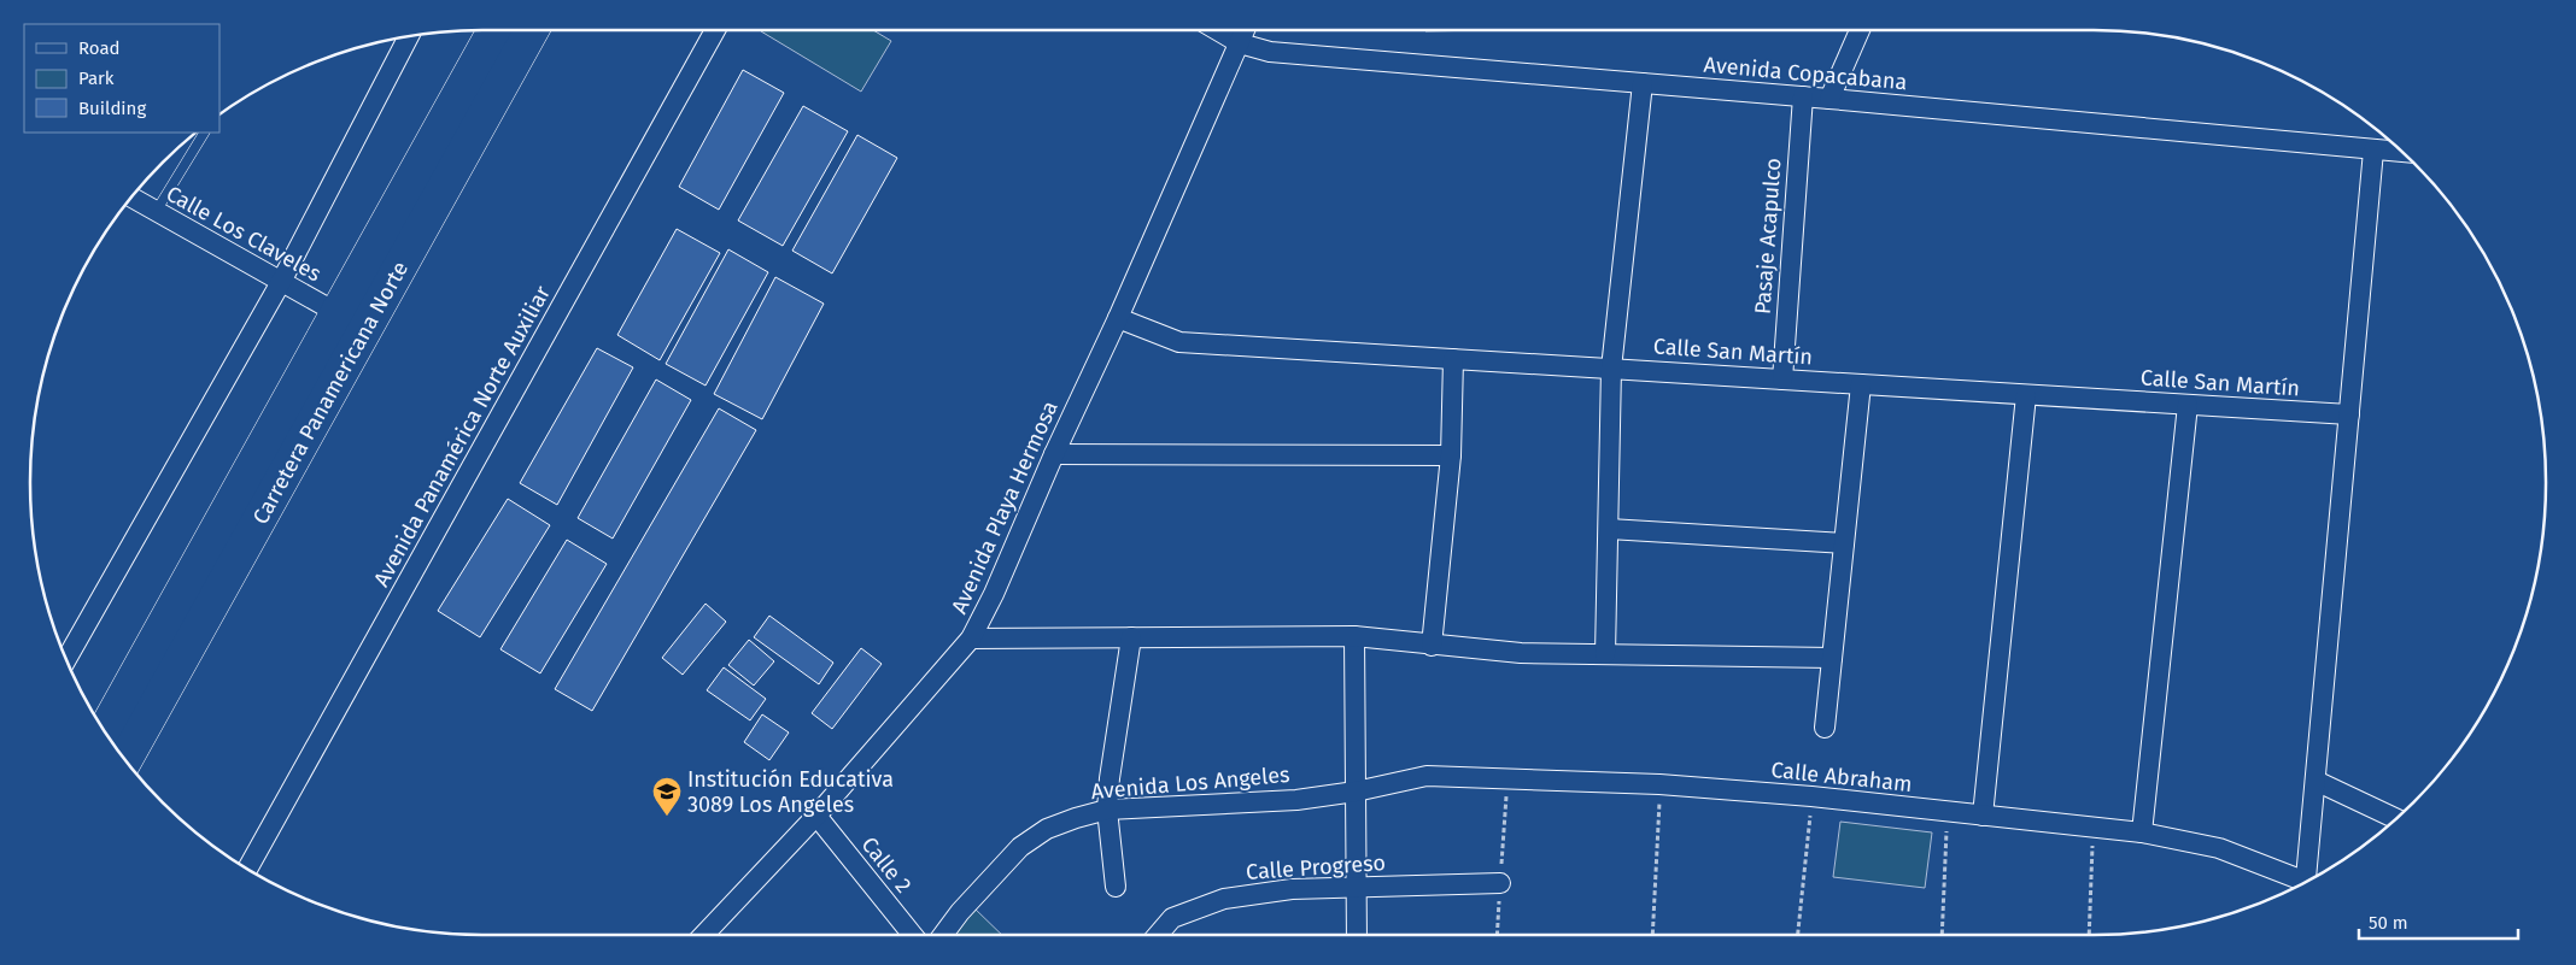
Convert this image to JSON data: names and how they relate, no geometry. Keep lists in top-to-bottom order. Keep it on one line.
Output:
{"streets":{"highway":["Carretera Panamericana Norte"],"street":["Avenida Copacabana","Calle Los Claveles","Pasaje Acapulco","Calle San Martín","Avenida Panamérica Norte Auxiliar","Avenida Playa Hermosa","Calle Abraham","Avenida Los Angeles","Calle 2","Calle Progreso"]},"crossings":[["Avenida Copacabana","Pasaje Acapulco"],["Avenida Copacabana","Avenida Playa Hermosa"],["Calle Los Claveles","Carretera Panamericana Norte"],["Pasaje Acapulco","Calle San Martín"],["Calle San Martín","Avenida Playa Hermosa"],["Avenida Playa Hermosa","Calle 2"],["Calle Abraham","Avenida Los Angeles"]],"places":{"school or university":["Institución Educativa 3089 Los Angeles"]},"legend":["Road","Park","Building"],"scale_bar":"50 m"}
